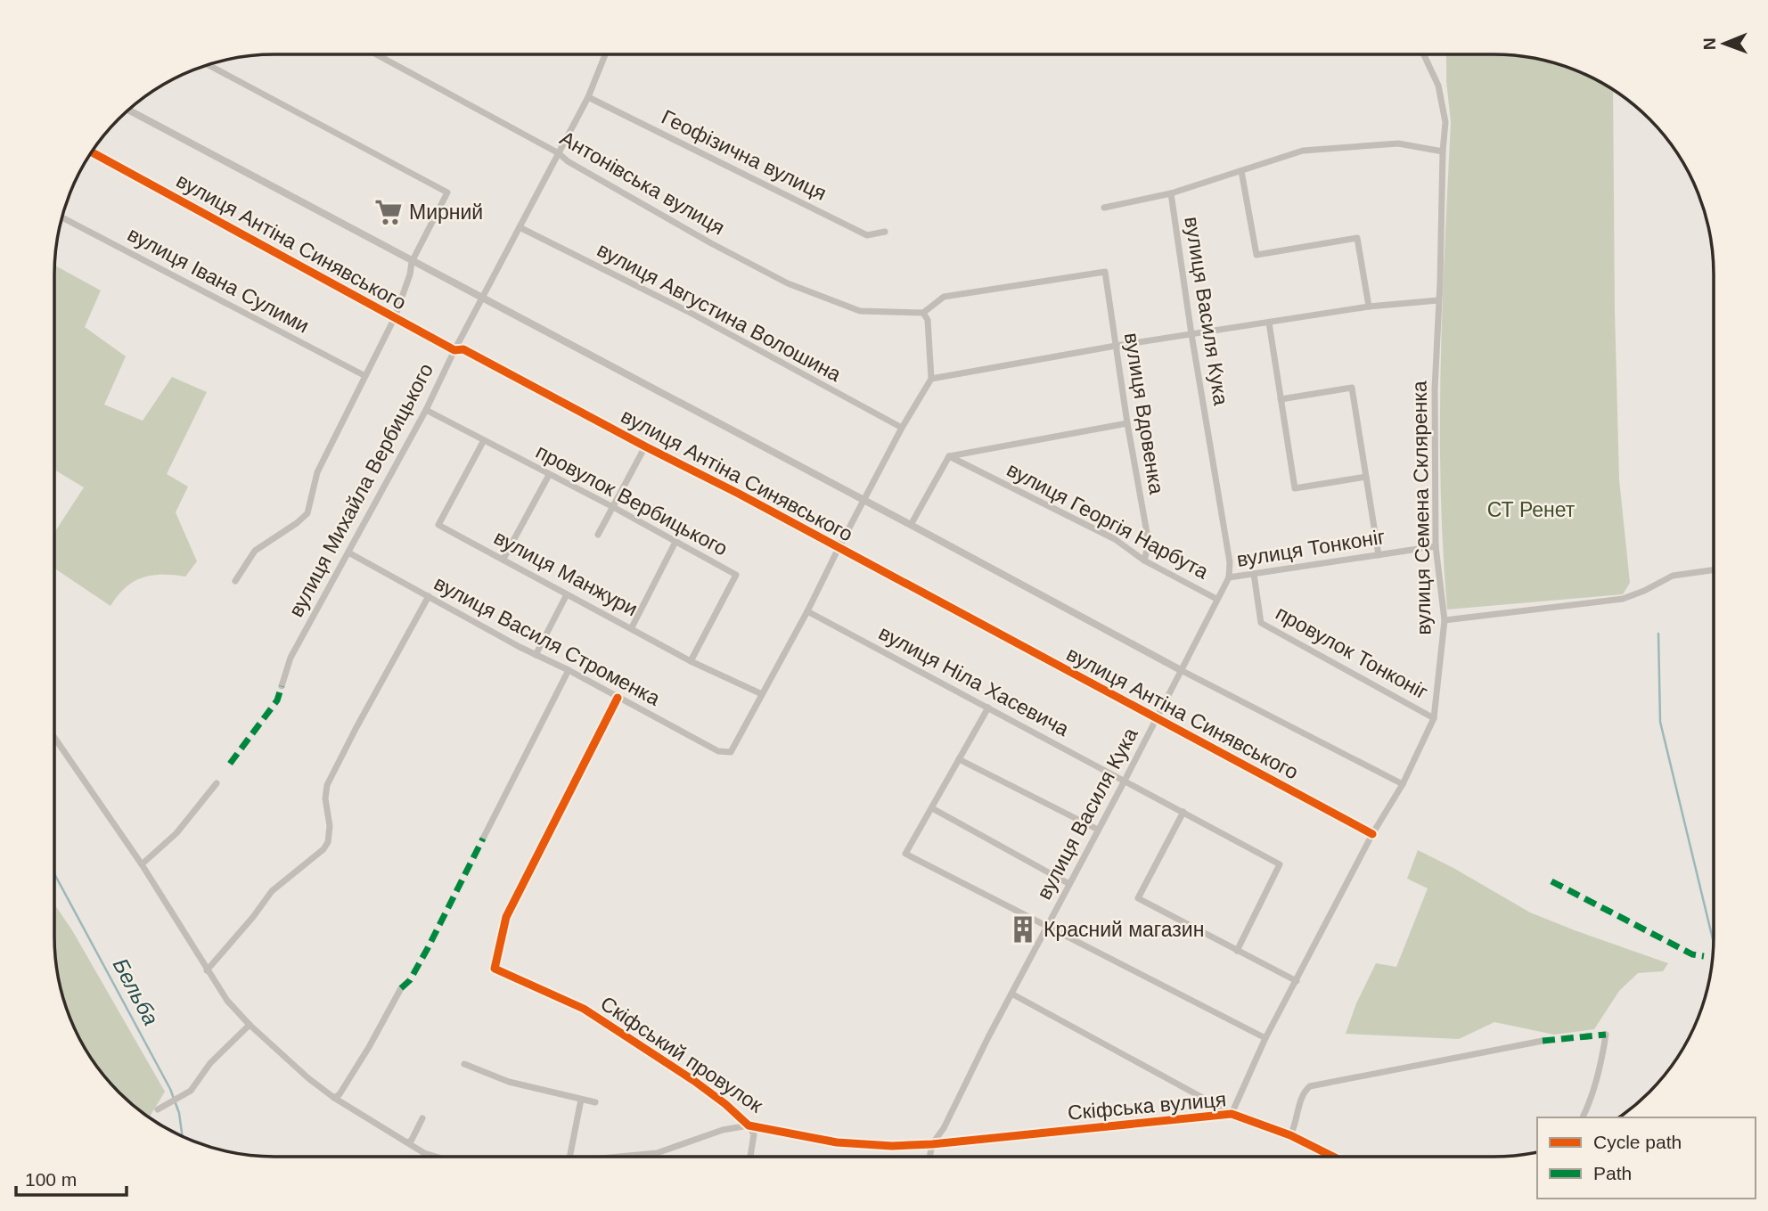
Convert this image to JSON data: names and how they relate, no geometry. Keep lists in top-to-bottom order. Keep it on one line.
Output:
{"streets":{"street":["Геофізична вулиця","Антонівська вулиця","вулиця Антіна Синявського","вулиця Івана Сулими","вулиця Василя Кука","вулиця Августина Волошина","вулиця Вдовенка","вулиця Михайла Вербицького","провулок Вербицького","вулиця Семена Скляренка","вулиця Георгія Нарбута","вулиця Тонконіг","вулиця Манжури","вулиця Василя Строменка","провулок Тонконіг","вулиця Ніла Хасевича","Скіфський провулок","Скіфська вулиця"]},"crossings":[["Геофізична вулиця","вулиця Михайла Вербицького"],["Антонівська вулиця","вулиця Вдовенка"],["Антонівська вулиця","вулиця Михайла Вербицького"],["вулиця Антіна Синявського","вулиця Василя Кука"],["вулиця Антіна Синявського","вулиця Михайла Вербицького"],["вулиця Антіна Синявського","вулиця Семена Скляренка"],["вулиця Василя Кука","вулиця Георгія Нарбута"],["вулиця Василя Кука","вулиця Тонконіг"],["вулиця Василя Кука","вулиця Ніла Хасевича"],["вулиця Василя Кука","Скіфський провулок"],["вулиця Василя Кука","Скіфська вулиця"],["вулиця Августина Волошина","вулиця Михайла Вербицького"],["вулиця Вдовенка","вулиця Георгія Нарбута"],["вулиця Михайла Вербицького","провулок Вербицького"],["вулиця Михайла Вербицького","вулиця Василя Строменка"],["провулок Вербицького","вулиця Манжури"],["вулиця Семена Скляренка","вулиця Тонконіг"],["вулиця Семена Скляренка","провулок Тонконіг"],["вулиця Семена Скляренка","Скіфська вулиця"],["вулиця Тонконіг","провулок Тонконіг"],["вулиця Манжури","вулиця Василя Строменка"],["вулиця Василя Строменка","Скіфський провулок"],["Скіфський провулок","Скіфська вулиця"]],"water":["Бельба"],"parks":["СТ Ренет"],"places":{"supermarket":["Мирний"],"building":["Красний магазин"]},"legend":["Cycle path","Path"],"scale_bar":"100 m","north":"left"}
